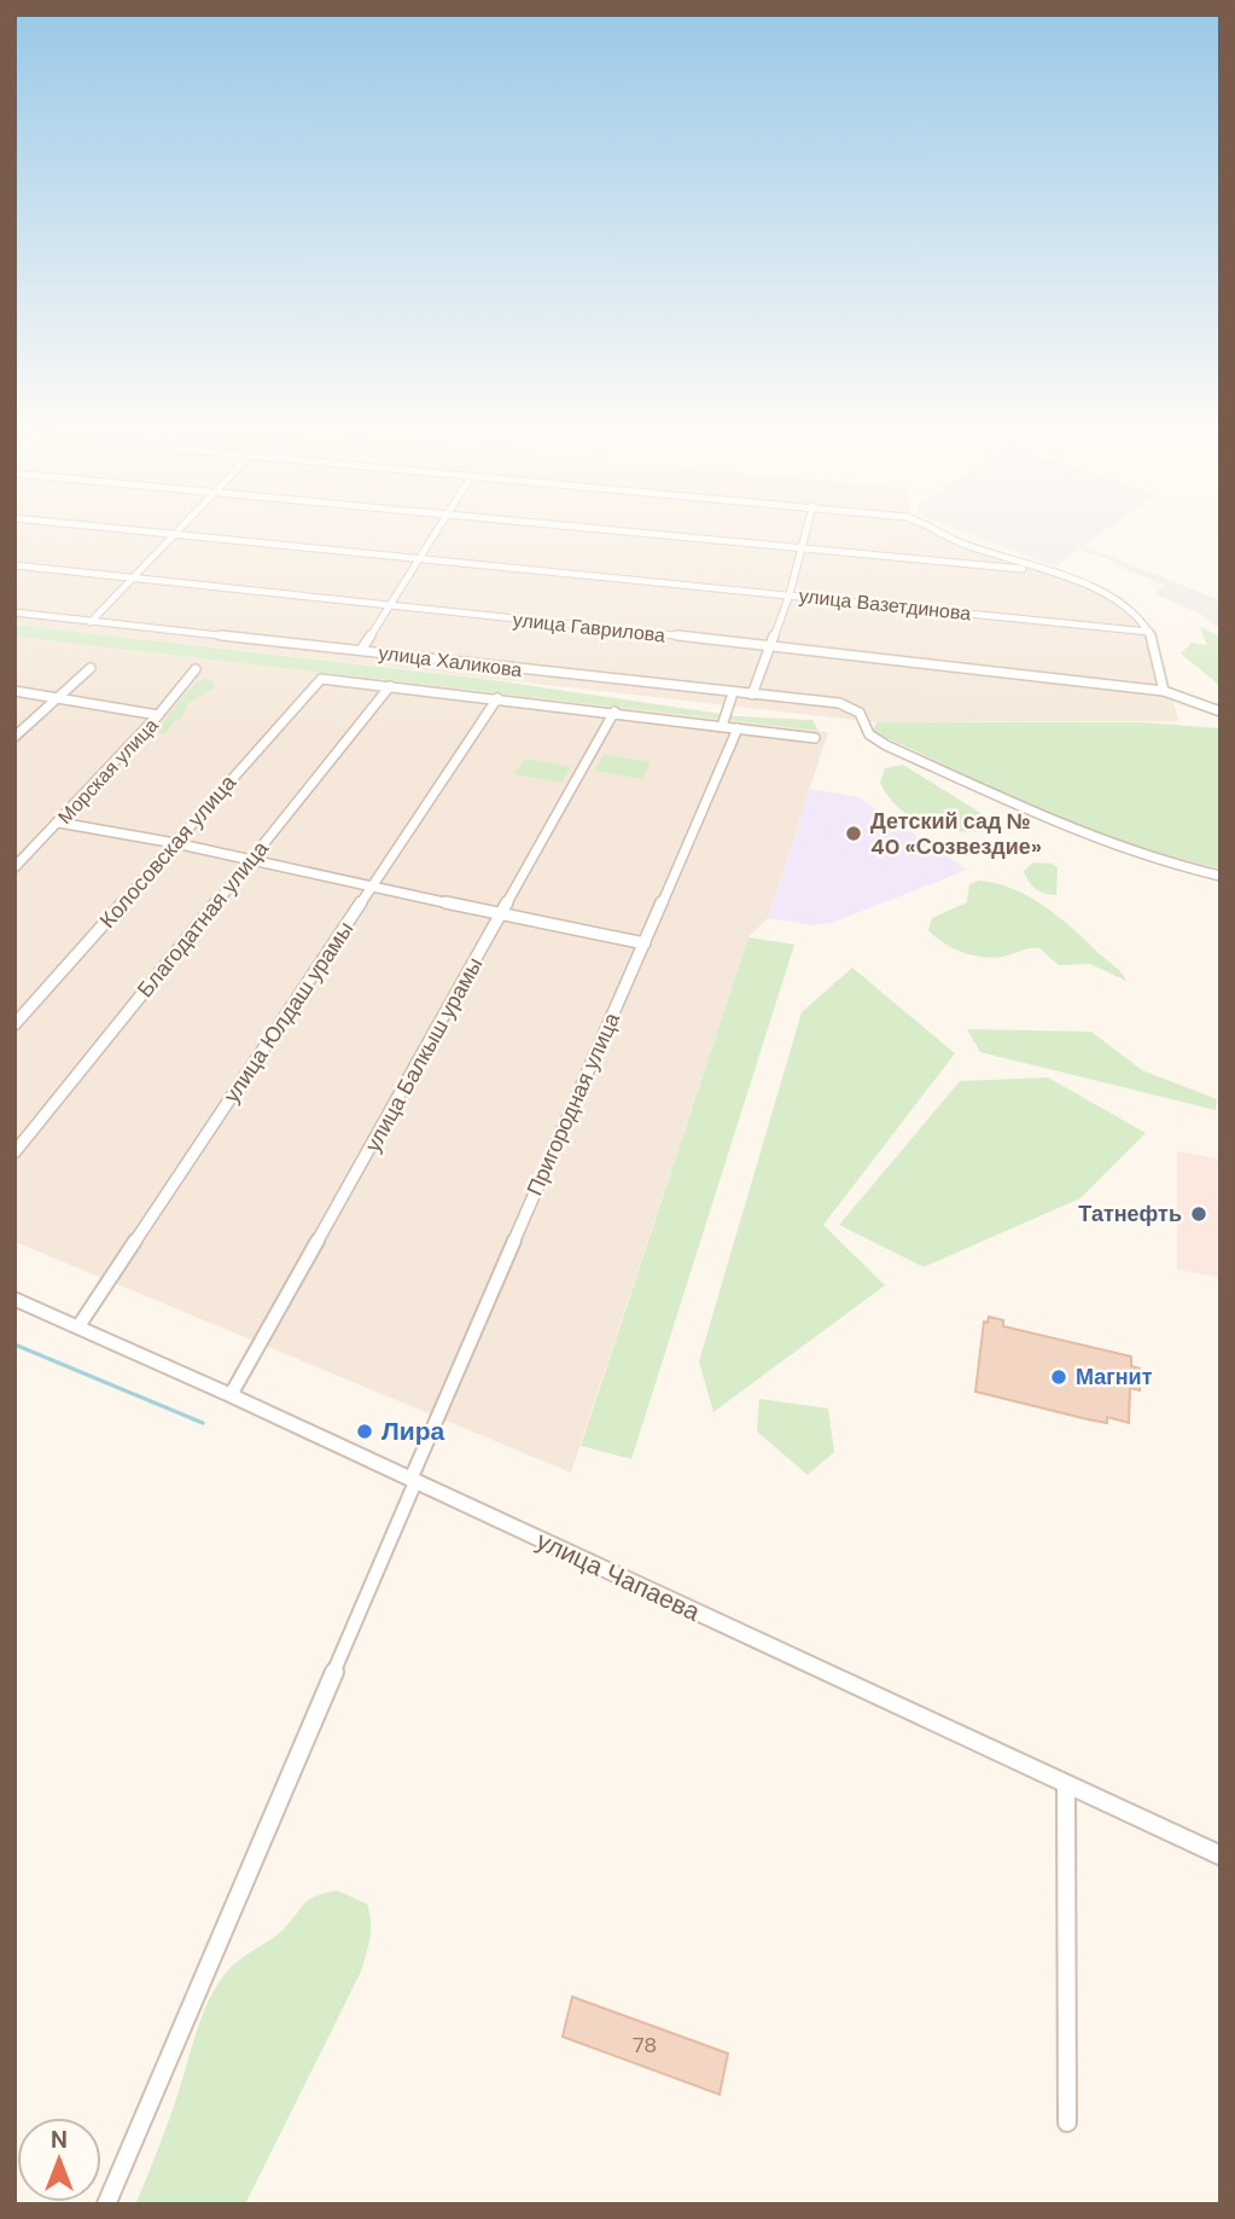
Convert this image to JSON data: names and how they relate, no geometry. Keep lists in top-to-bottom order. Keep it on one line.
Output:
{"streets":{"street":["улица Вазетдинова","улица Гаврилова","улица Халикова","Морская улица","Колосовская улица","Благодатная улица","улица Юлдаш урамы","улица Балкыш урамы","Пригородная улица","улица Чапаева"]},"crossings":[["Колосовская улица","Благодатная улица"],["улица Юлдаш урамы","улица Чапаева"],["улица Балкыш урамы","улица Чапаева"],["Пригородная улица","улица Чапаева"]],"places":["Детский сад № 40 «Созвездие»","Татнефть","Магнит","Лира"],"house_numbers":["78"],"north":"top"}
